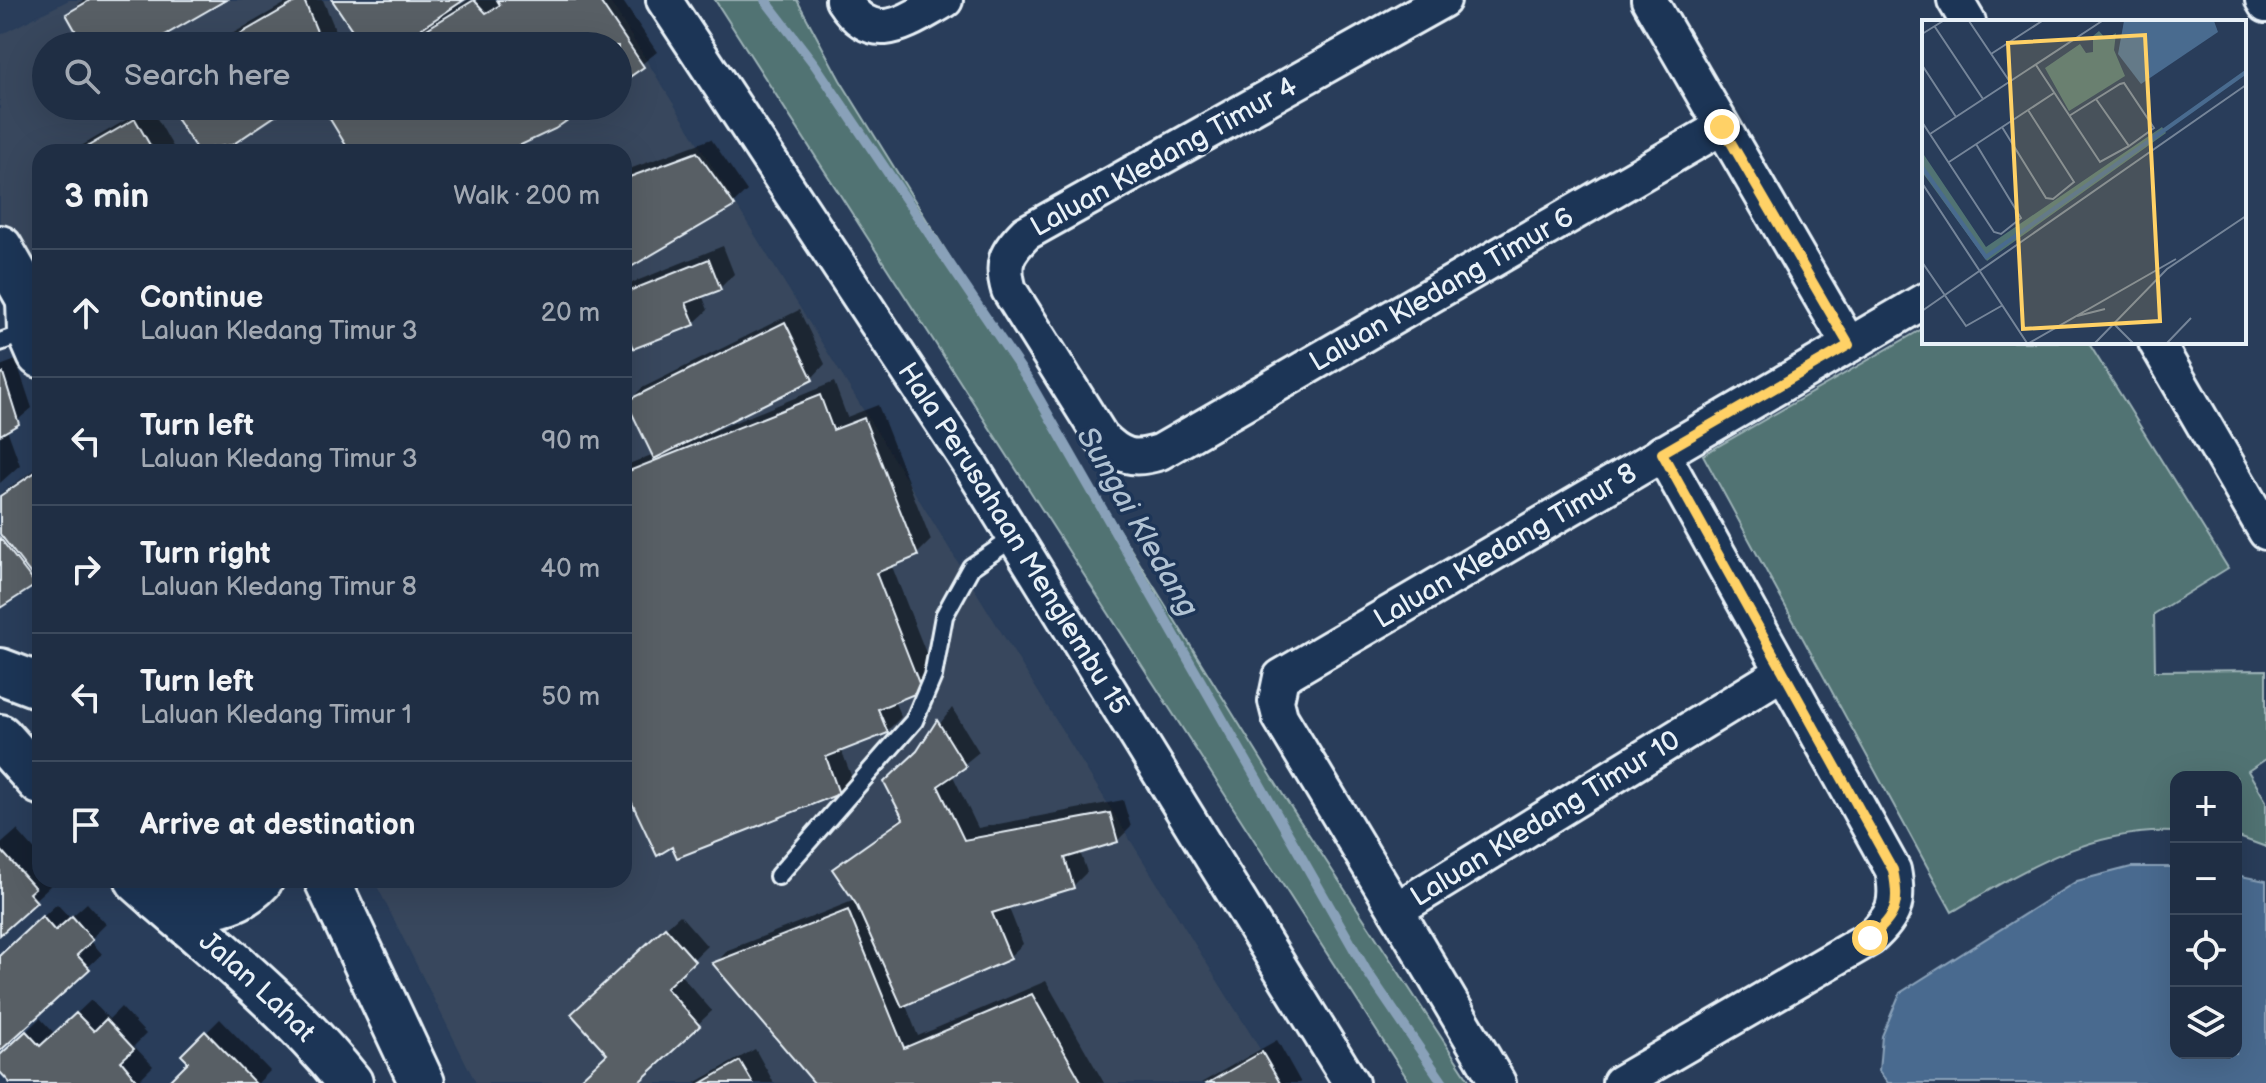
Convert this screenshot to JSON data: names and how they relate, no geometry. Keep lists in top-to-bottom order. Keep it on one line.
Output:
{"streets":{"main road":["Jalan Lahat"],"street":["Laluan Kledang Timur 4","Laluan Kledang Timur 6","Hala Perusahaan Menglembu 15","Laluan Kledang Timur 8","Laluan Kledang Timur 10"]},"crossings":[["Laluan Kledang Timur 4","Laluan Kledang Timur 6"],["Laluan Kledang Timur 8","Laluan Kledang Timur 10"]],"water":["Sungai Kledang"],"page":{"search":"Search here","heading":["3 min","Walk · 200 m"],"list":[["Continue","Laluan Kledang Timur 3","20 m"],["Turn left","Laluan Kledang Timur 3","90 m"],["Turn right","Laluan Kledang Timur 8","40 m"],["Turn left","Laluan Kledang Timur 1","50 m"],"Arrive at destination"],"map_buttons":["+","−"]}}
